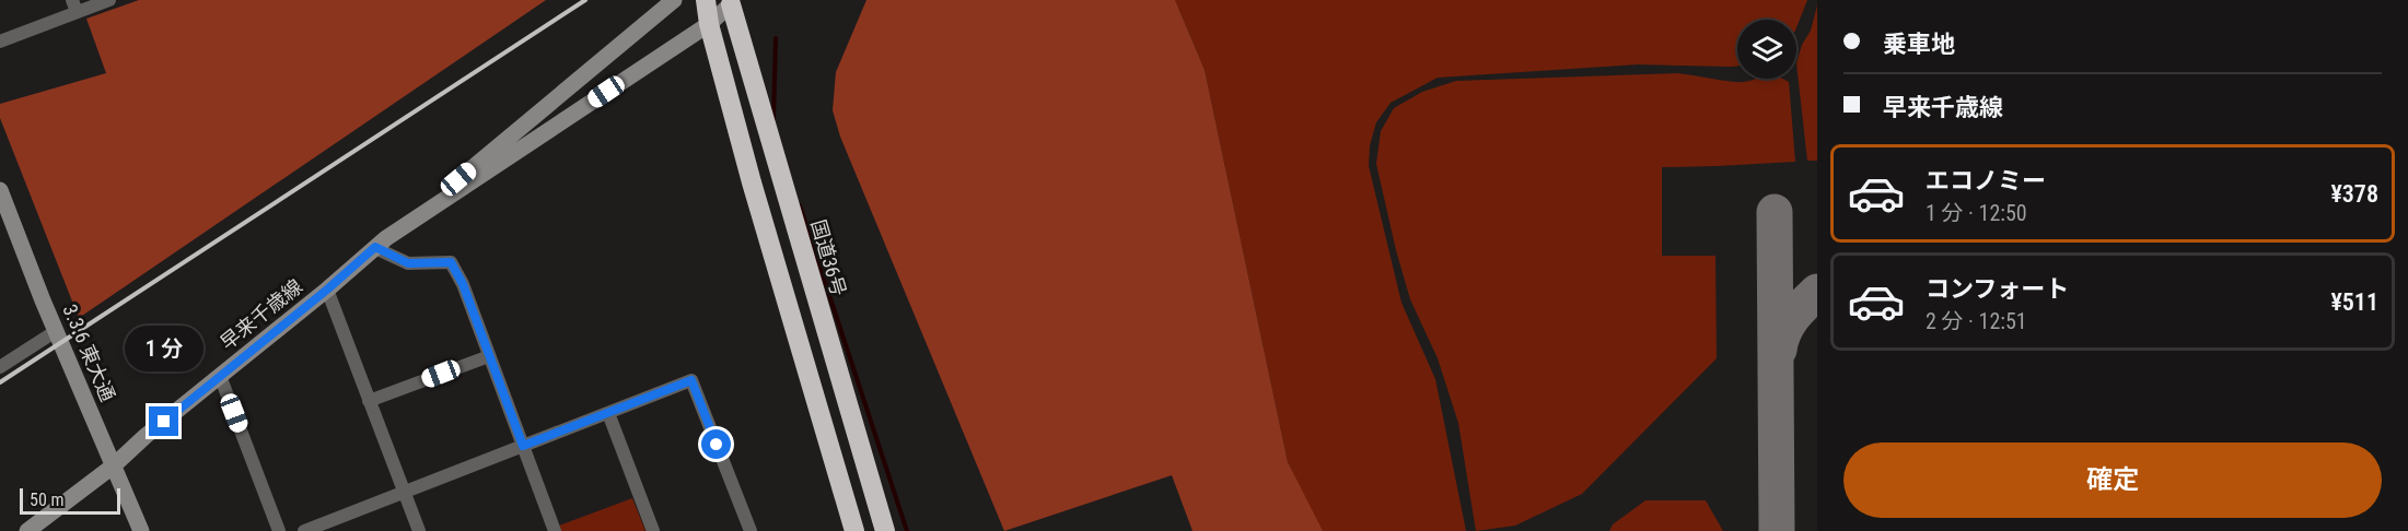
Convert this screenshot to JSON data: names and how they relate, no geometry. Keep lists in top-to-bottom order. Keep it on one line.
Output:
{"streets":{"highway":["国道36号"],"main road":["早来千歳線","3.3.6 東大通"]},"crossings":[["国道36号","早来千歳線"],["早来千歳線","3.3.6 東大通"]],"scale_bar":"50 m","page":{"banner":["乗車地","早来千歳線"],"list":[{"name":"エコノミー","note":"1 分 · 12:50","value":"¥378"},{"name":"コンフォート","note":"2 分 · 12:51","value":"¥511"}],"bubble":"1 分","buttons":"確定","scale":"50 m"}}
